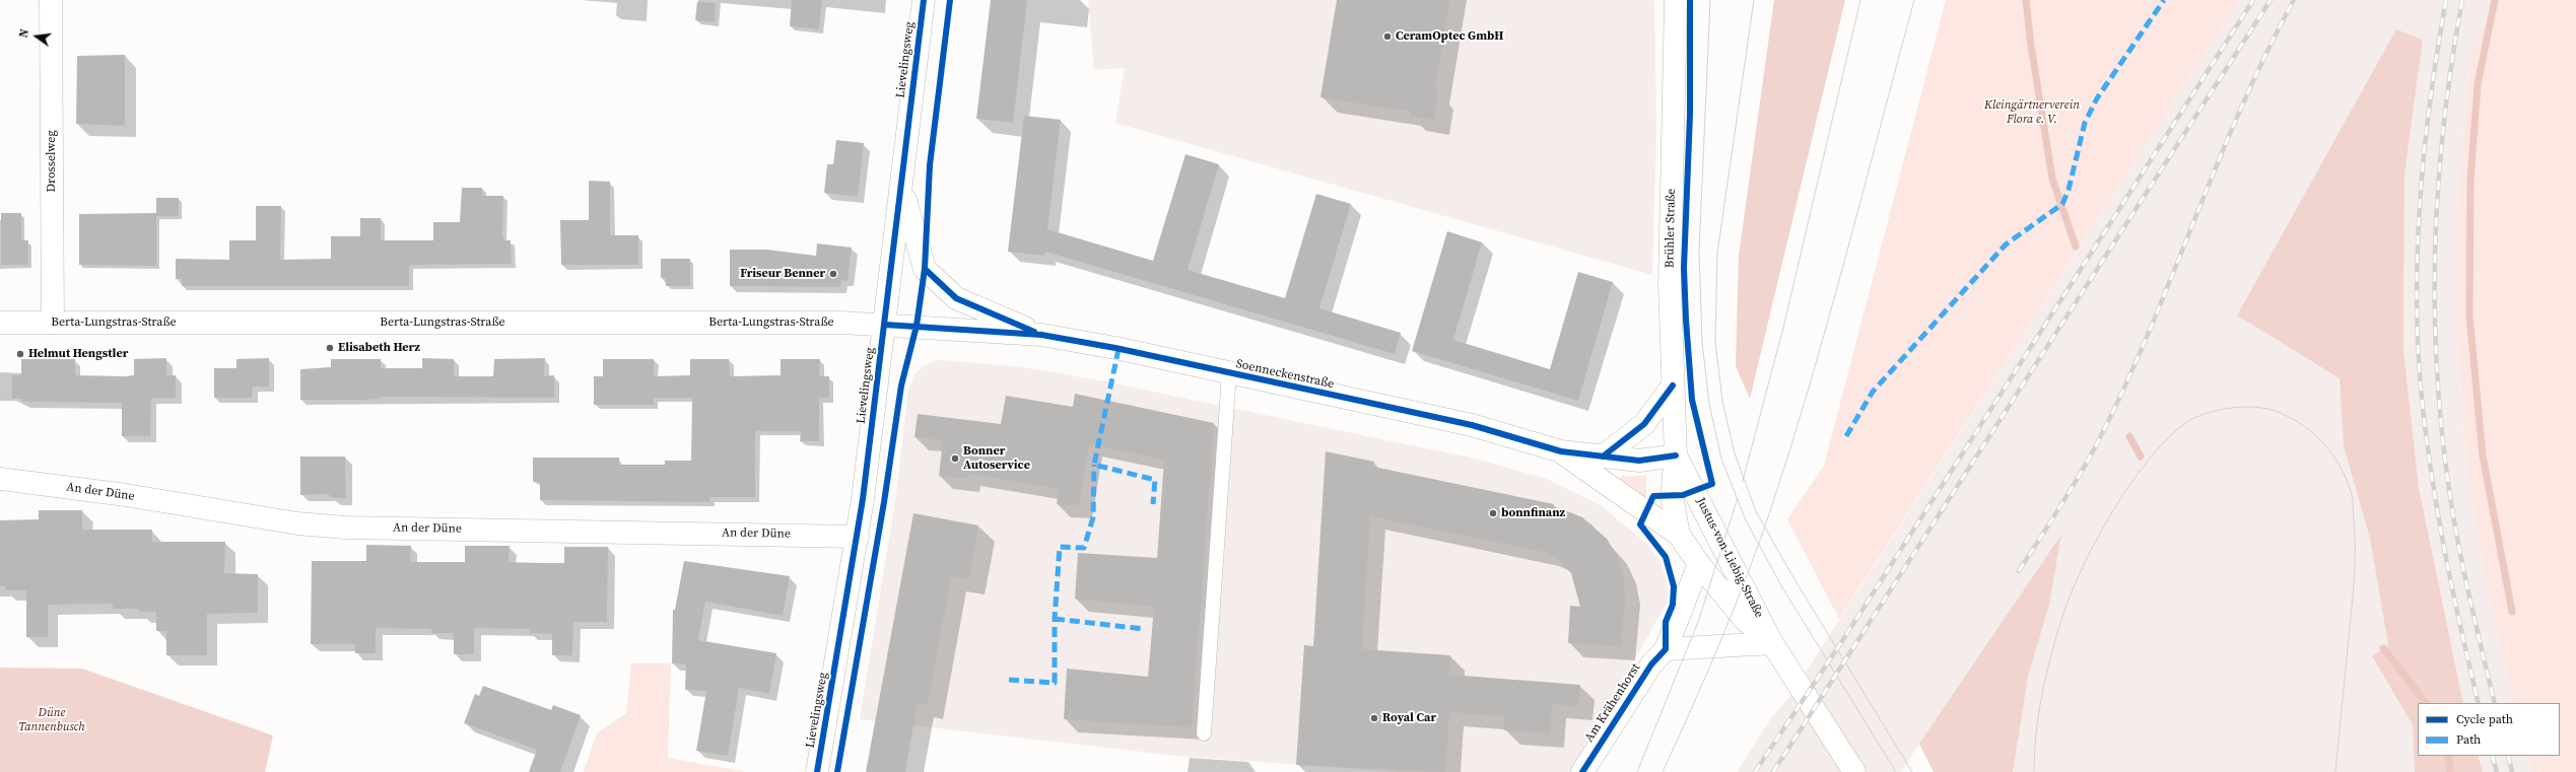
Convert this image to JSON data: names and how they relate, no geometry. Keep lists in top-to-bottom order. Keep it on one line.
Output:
{"streets":{"street":["Lievelingsweg","Drosselweg","Brühler Straße","Berta-Lungstras-Straße","Soenneckenstraße","An der Düne","Justus-von-Liebig-Straße","Am Krähenhorst"]},"crossings":[["Lievelingsweg","Berta-Lungstras-Straße"],["Lievelingsweg","Soenneckenstraße"],["Lievelingsweg","An der Düne"],["Drosselweg","Berta-Lungstras-Straße"],["Brühler Straße","Soenneckenstraße"],["Brühler Straße","Justus-von-Liebig-Straße"],["Berta-Lungstras-Straße","Soenneckenstraße"],["Soenneckenstraße","Justus-von-Liebig-Straße"],["Justus-von-Liebig-Straße","Am Krähenhorst"]],"parks":["Kleingärtnerverein Flora e. V.","Düne Tannenbusch"],"places":["CeramOptec GmbH","Friseur Benner","Elisabeth Herz","Helmut Hengstler","Bonner Autoservice","bonnfinanz","Royal Car"],"legend":["Cycle path","Path"],"north":"left"}
